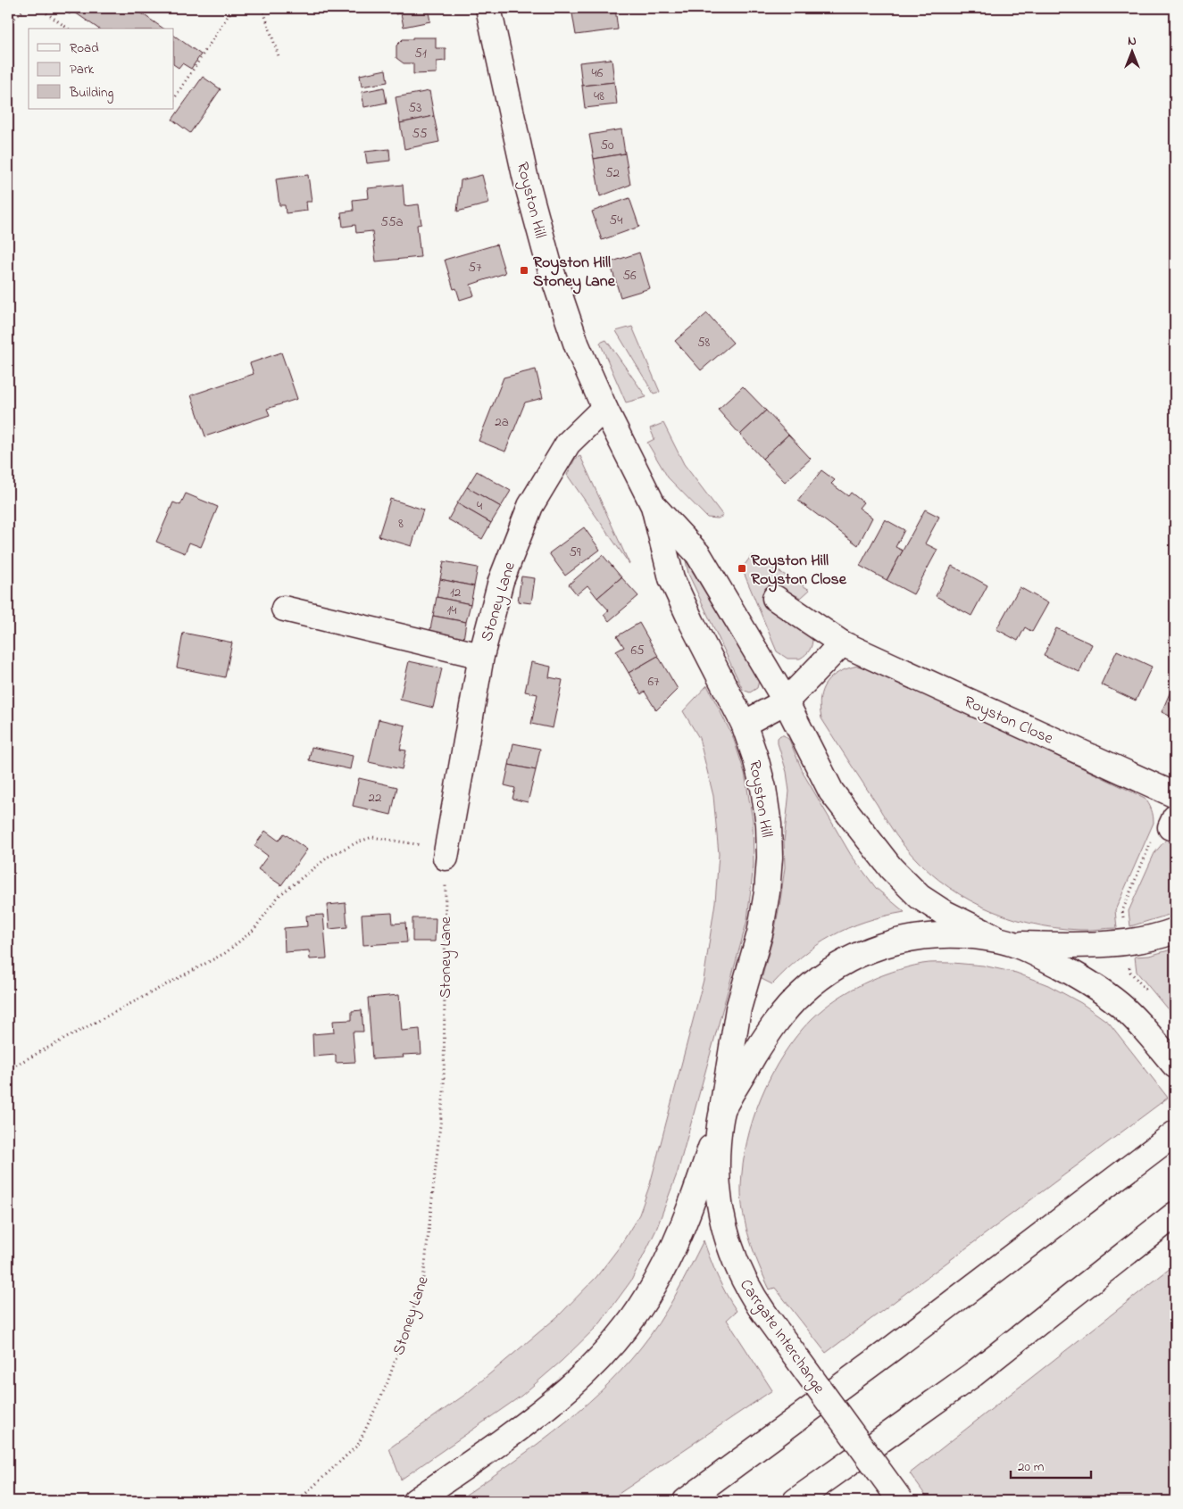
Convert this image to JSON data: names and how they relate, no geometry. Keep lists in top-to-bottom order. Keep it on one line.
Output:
{"streets":{"main road":["Royston Hill","Stoney Lane","Royston Close","Carrgate Interchange"]},"crossings":[["Royston Hill","Stoney Lane"],["Royston Hill","Carrgate Interchange"]],"places":{"transit":["Royston Hill Stoney Lane","Royston Hill Royston Close"]},"house_numbers":["51","46","48","53","55","50","52","54","55a","57","56","58","2a","4","8","59","12","14","65","67","22"],"legend":["Road","Park","Building"],"scale_bar":"20 m","north":"top"}
